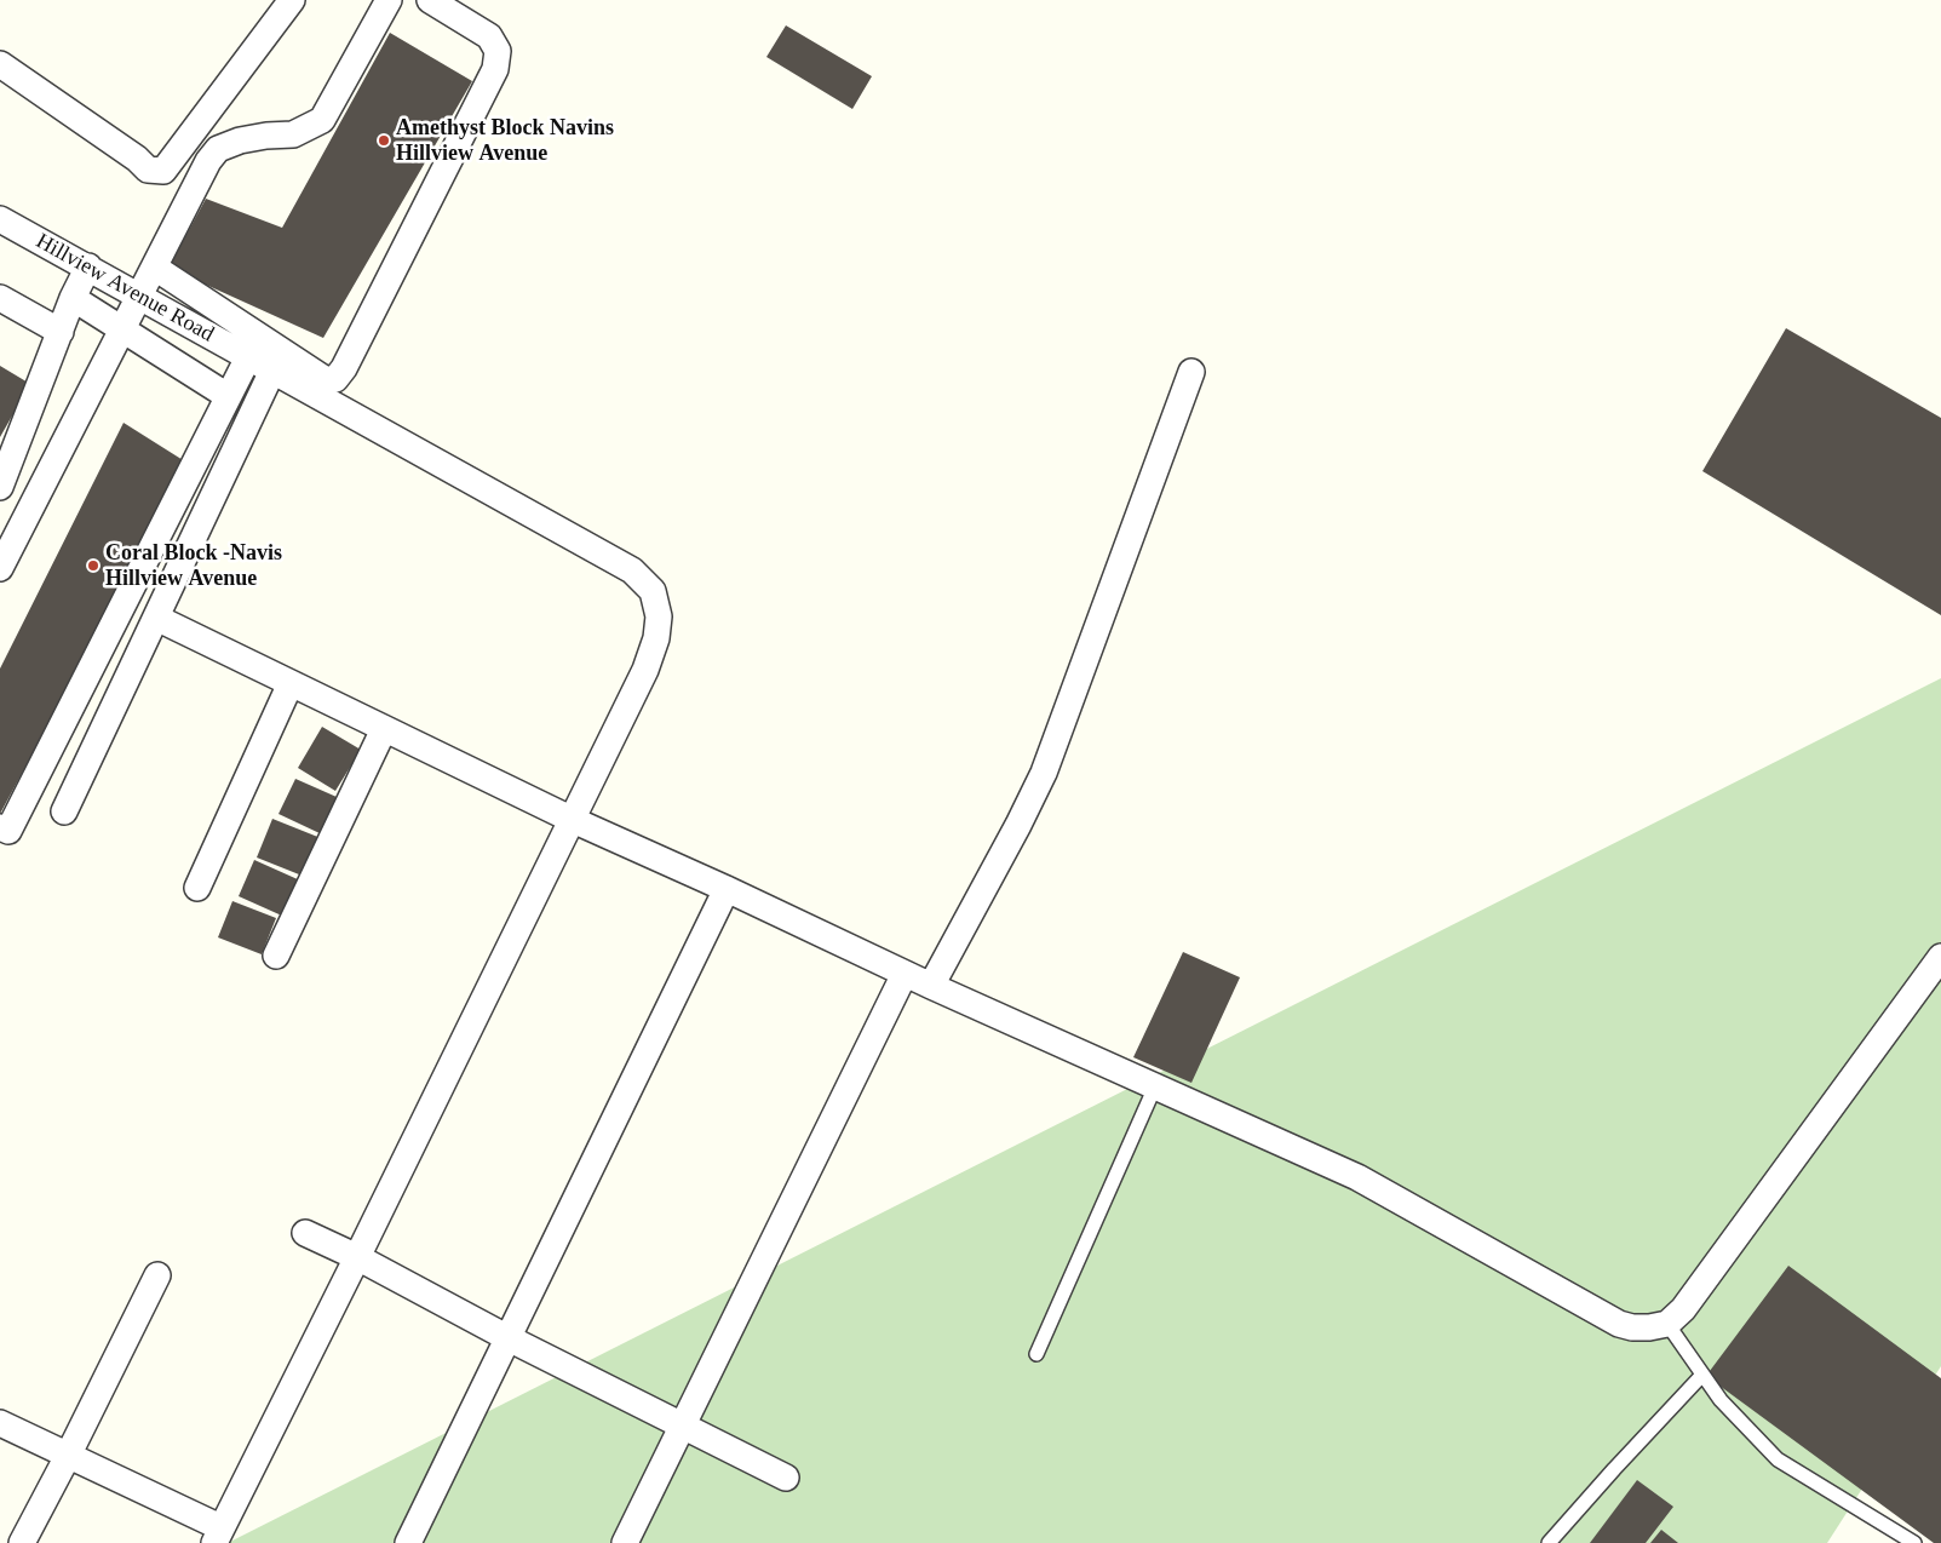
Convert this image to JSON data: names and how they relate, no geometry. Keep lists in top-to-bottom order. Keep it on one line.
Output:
{"streets":{"street":["Hillview Avenue Road"]},"places":["Amethyst Block Navins Hillview Avenue","Coral Block -Navis Hillview Avenue"]}
